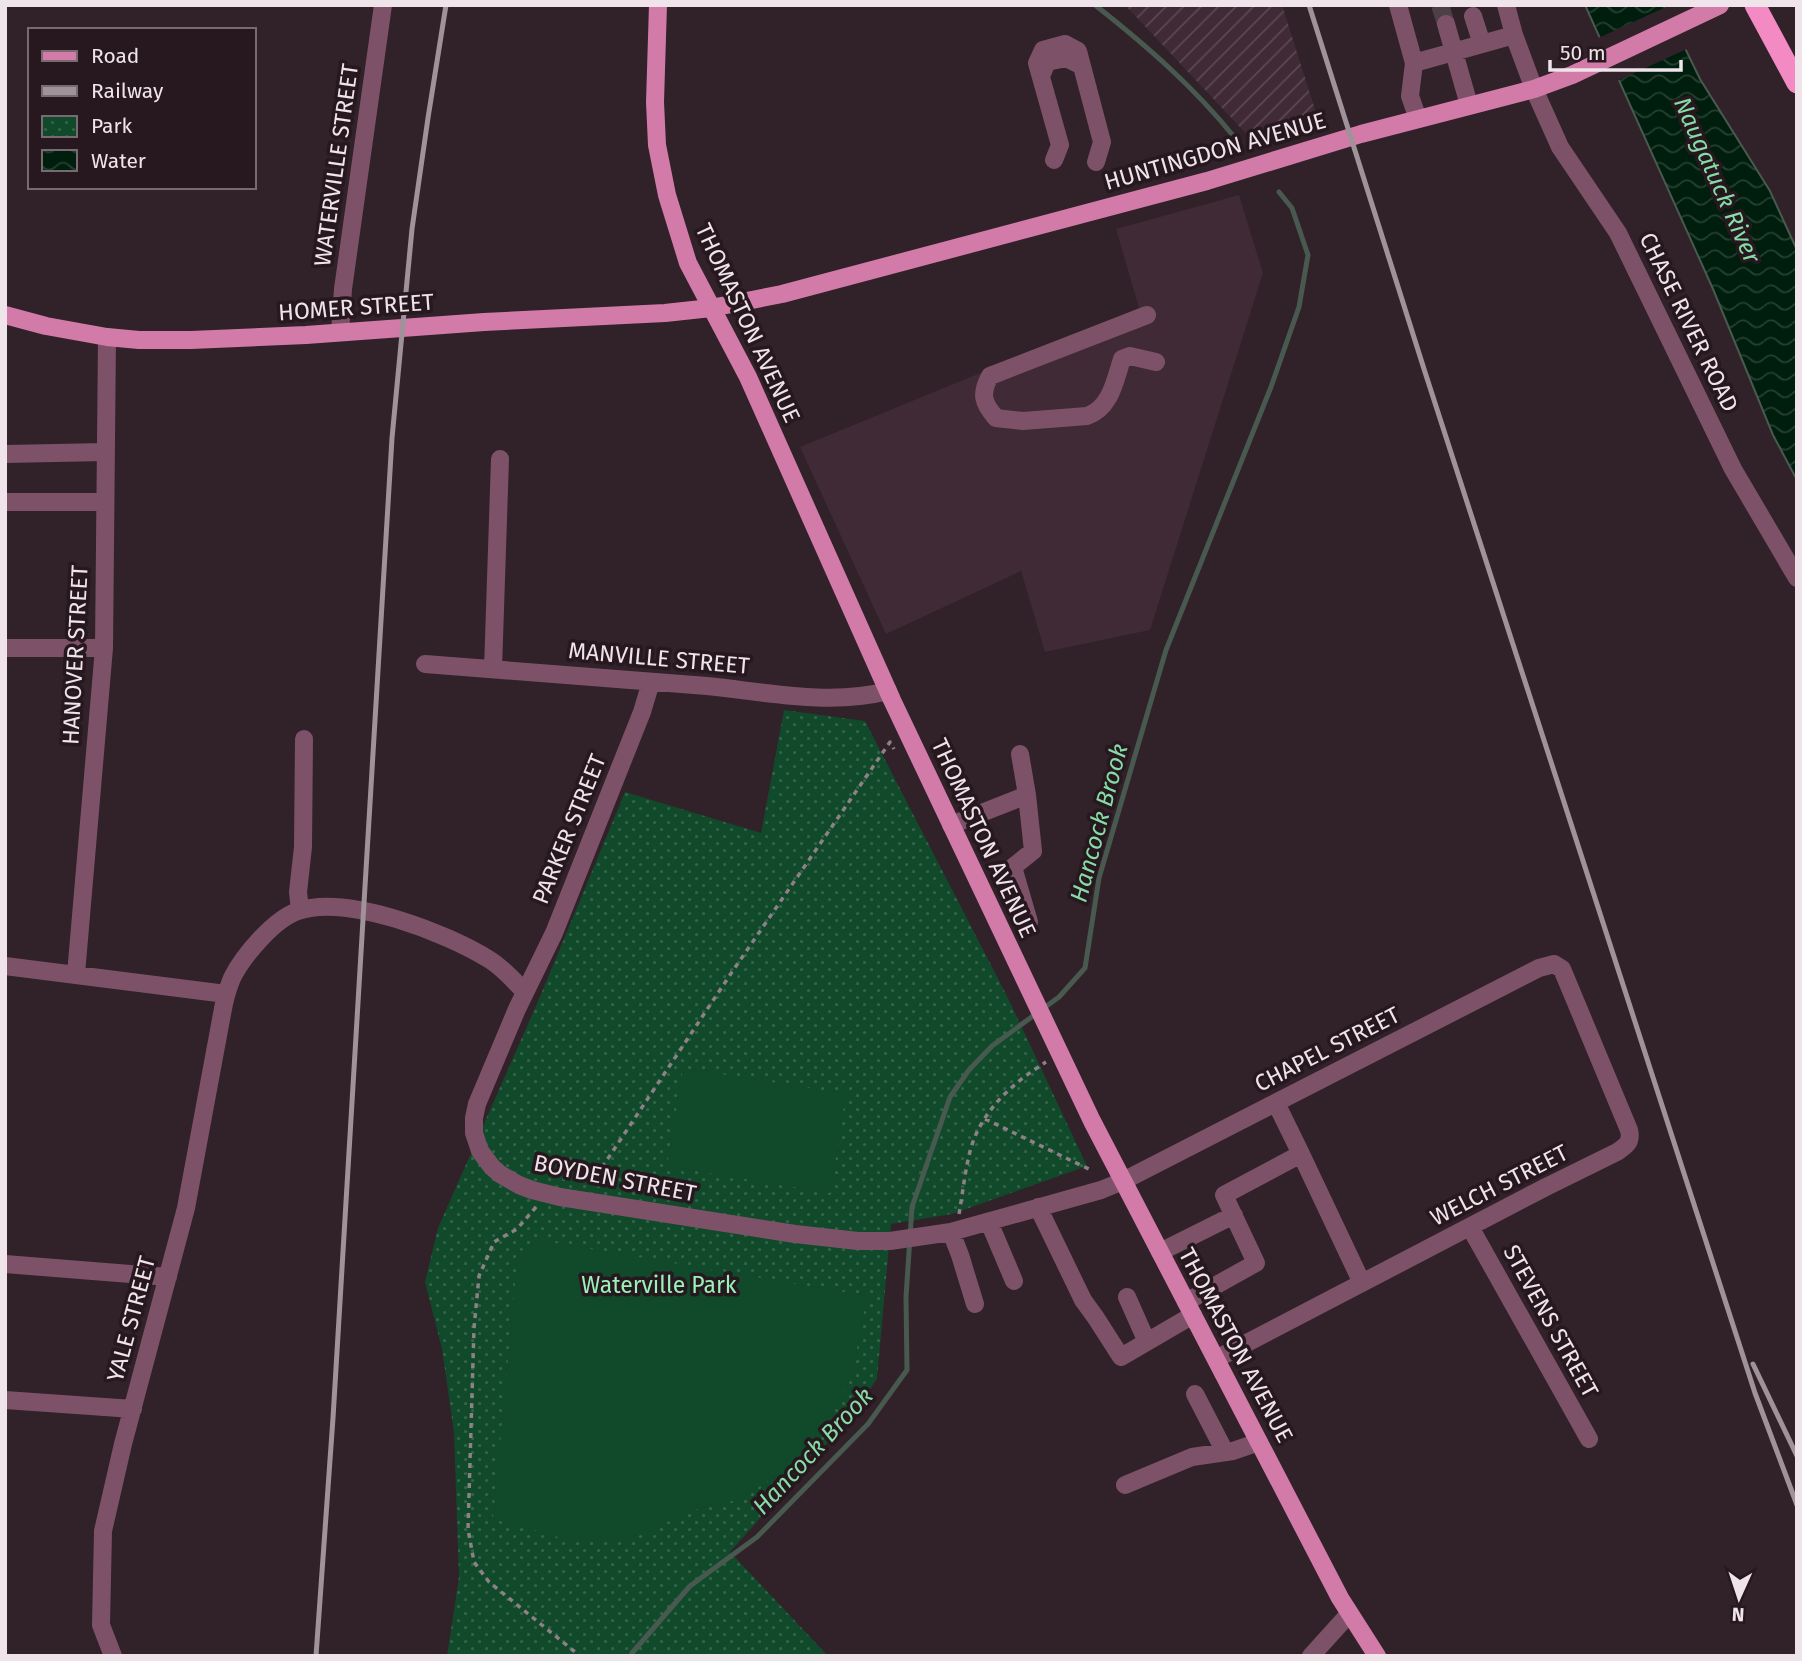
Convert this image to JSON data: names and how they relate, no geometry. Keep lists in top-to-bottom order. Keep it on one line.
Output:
{"streets":{"main road":["HUNTINGDON AVENUE","HOMER STREET","THOMASTON AVENUE"],"street":["WATERVILLE STREET","CHASE RIVER ROAD","HANOVER STREET","MANVILLE STREET","PARKER STREET","CHAPEL STREET","BOYDEN STREET","WELCH STREET","YALE STREET","STEVENS STREET"]},"crossings":[["HUNTINGDON AVENUE","HOMER STREET"],["HUNTINGDON AVENUE","CHASE RIVER ROAD"],["HUNTINGDON AVENUE","THOMASTON AVENUE"],["WATERVILLE STREET","HOMER STREET"],["HOMER STREET","THOMASTON AVENUE"],["HOMER STREET","HANOVER STREET"],["THOMASTON AVENUE","MANVILLE STREET"],["THOMASTON AVENUE","CHAPEL STREET"],["THOMASTON AVENUE","BOYDEN STREET"],["THOMASTON AVENUE","WELCH STREET"],["MANVILLE STREET","PARKER STREET"],["PARKER STREET","BOYDEN STREET"],["CHAPEL STREET","BOYDEN STREET"],["CHAPEL STREET","WELCH STREET"],["WELCH STREET","STEVENS STREET"]],"water":["Naugatuck River","Hancock Brook"],"parks":["Waterville Park"],"legend":["Road","Railway","Park","Water"],"scale_bar":"50 m","north":"bottom"}
